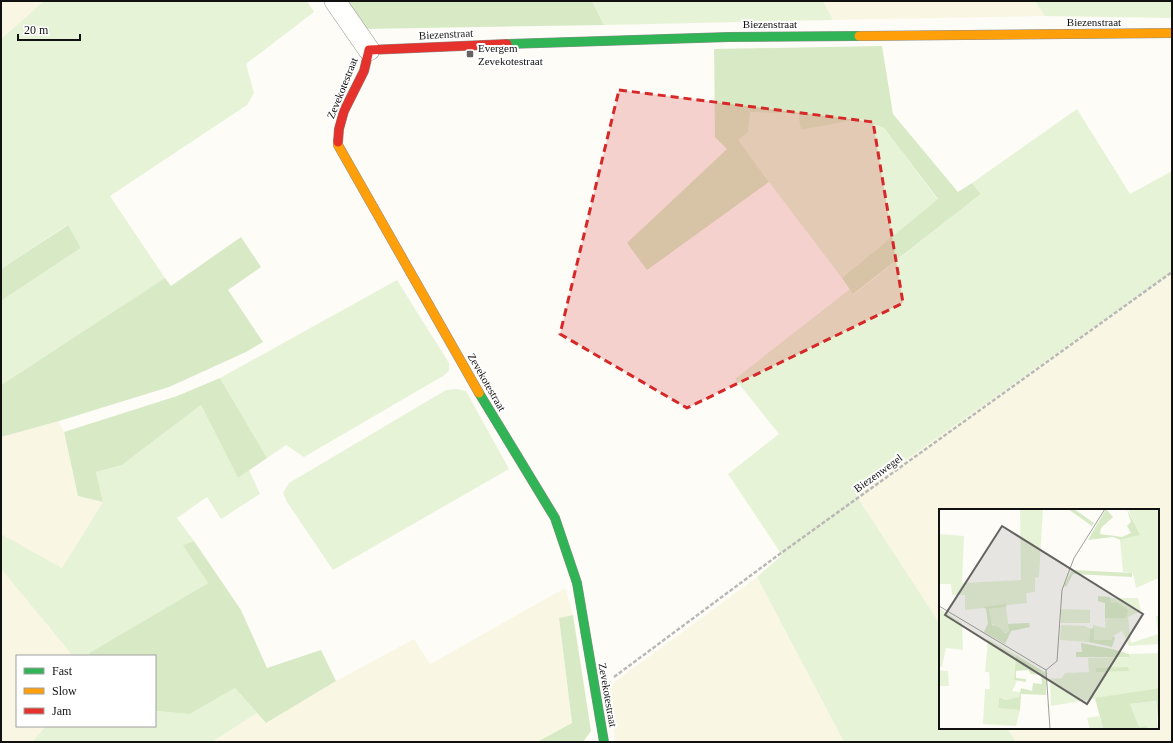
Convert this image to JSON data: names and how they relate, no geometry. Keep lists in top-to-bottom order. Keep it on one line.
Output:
{"streets":{"street":["Biezenstraat","Zevekotestraat"],"path":["Biezenwegel"]},"crossings":[["Biezenstraat","Zevekotestraat"],["Zevekotestraat","Biezenwegel"]],"places":{"transit":["Evergem Zevekotestraat"]},"legend":["Fast","Slow","Jam"],"scale_bar":"20 m"}
